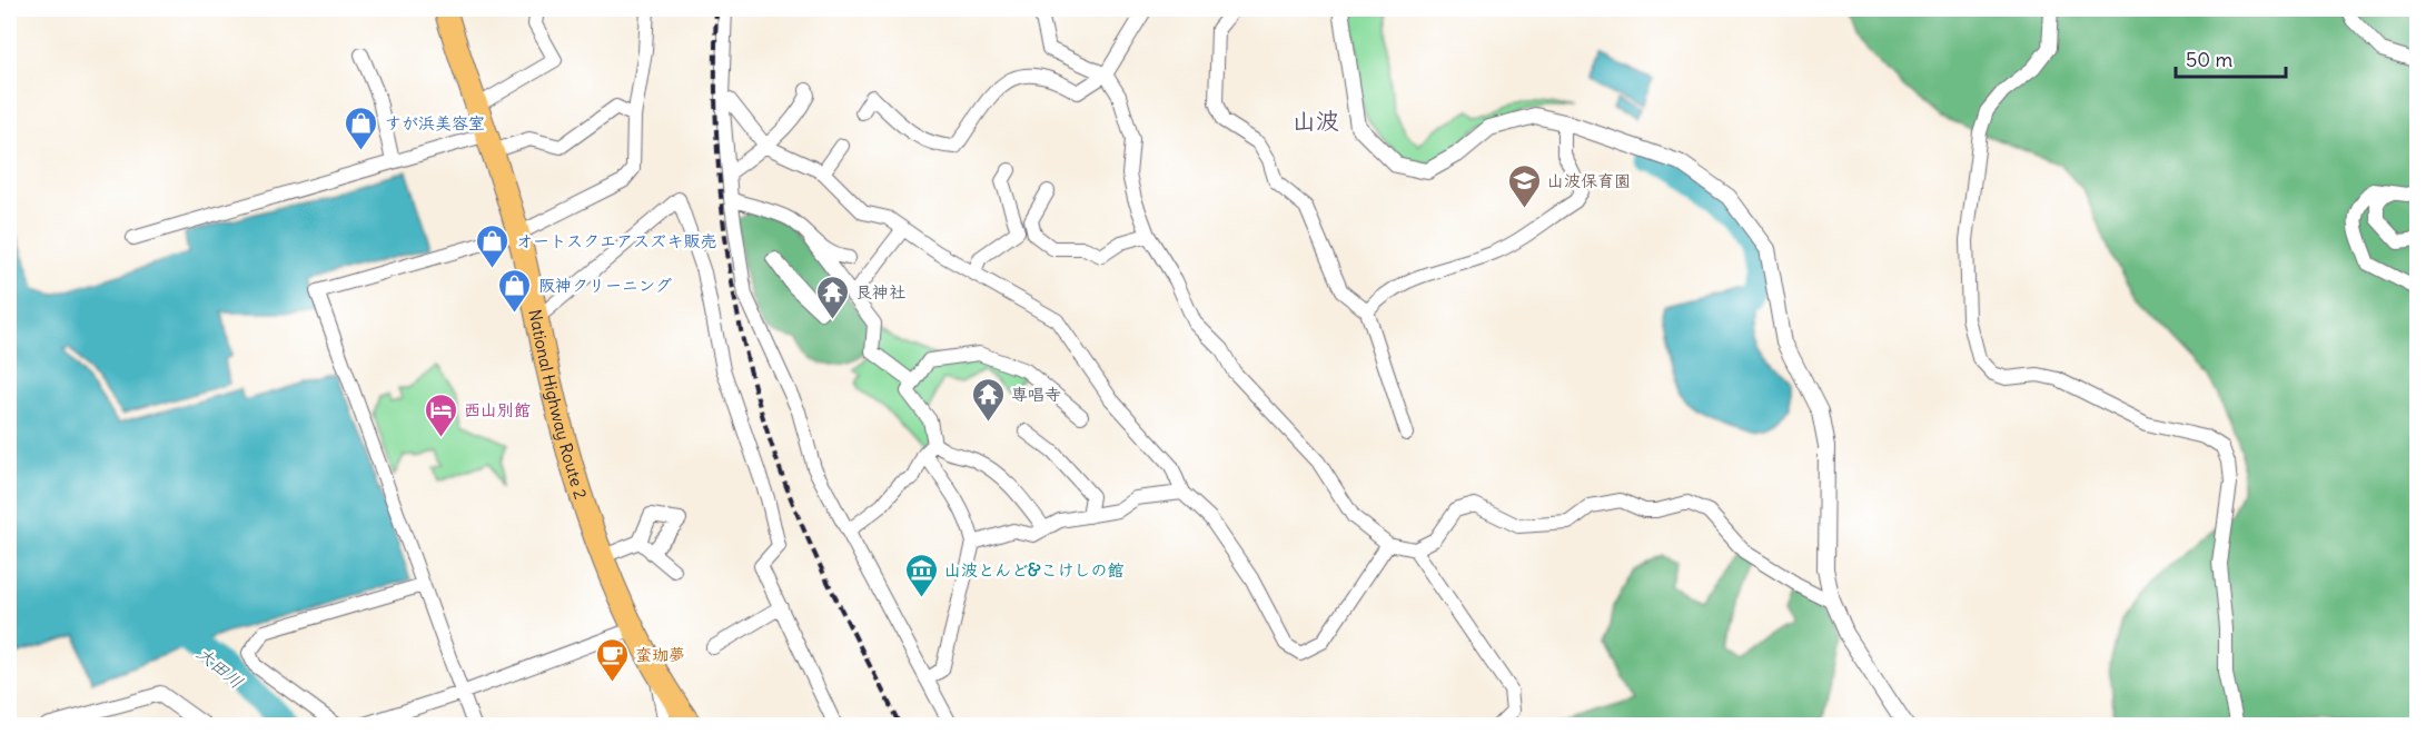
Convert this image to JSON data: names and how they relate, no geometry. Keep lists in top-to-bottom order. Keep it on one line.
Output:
{"streets":{"highway":["National Highway Route 2"]},"districts":["山波"],"water":["大田川"],"places":{"shop":["すが浜美容室","オートスクエアスズキ販売","阪神クリーニング"],"school or university":["山波保育園"],"temple":["艮神社","専唱寺"],"hotel":["西山別館"],"museum":["山波とんど&こけしの館"],"cafe":["蛮珈夢"]},"scale_bar":"50 m"}
